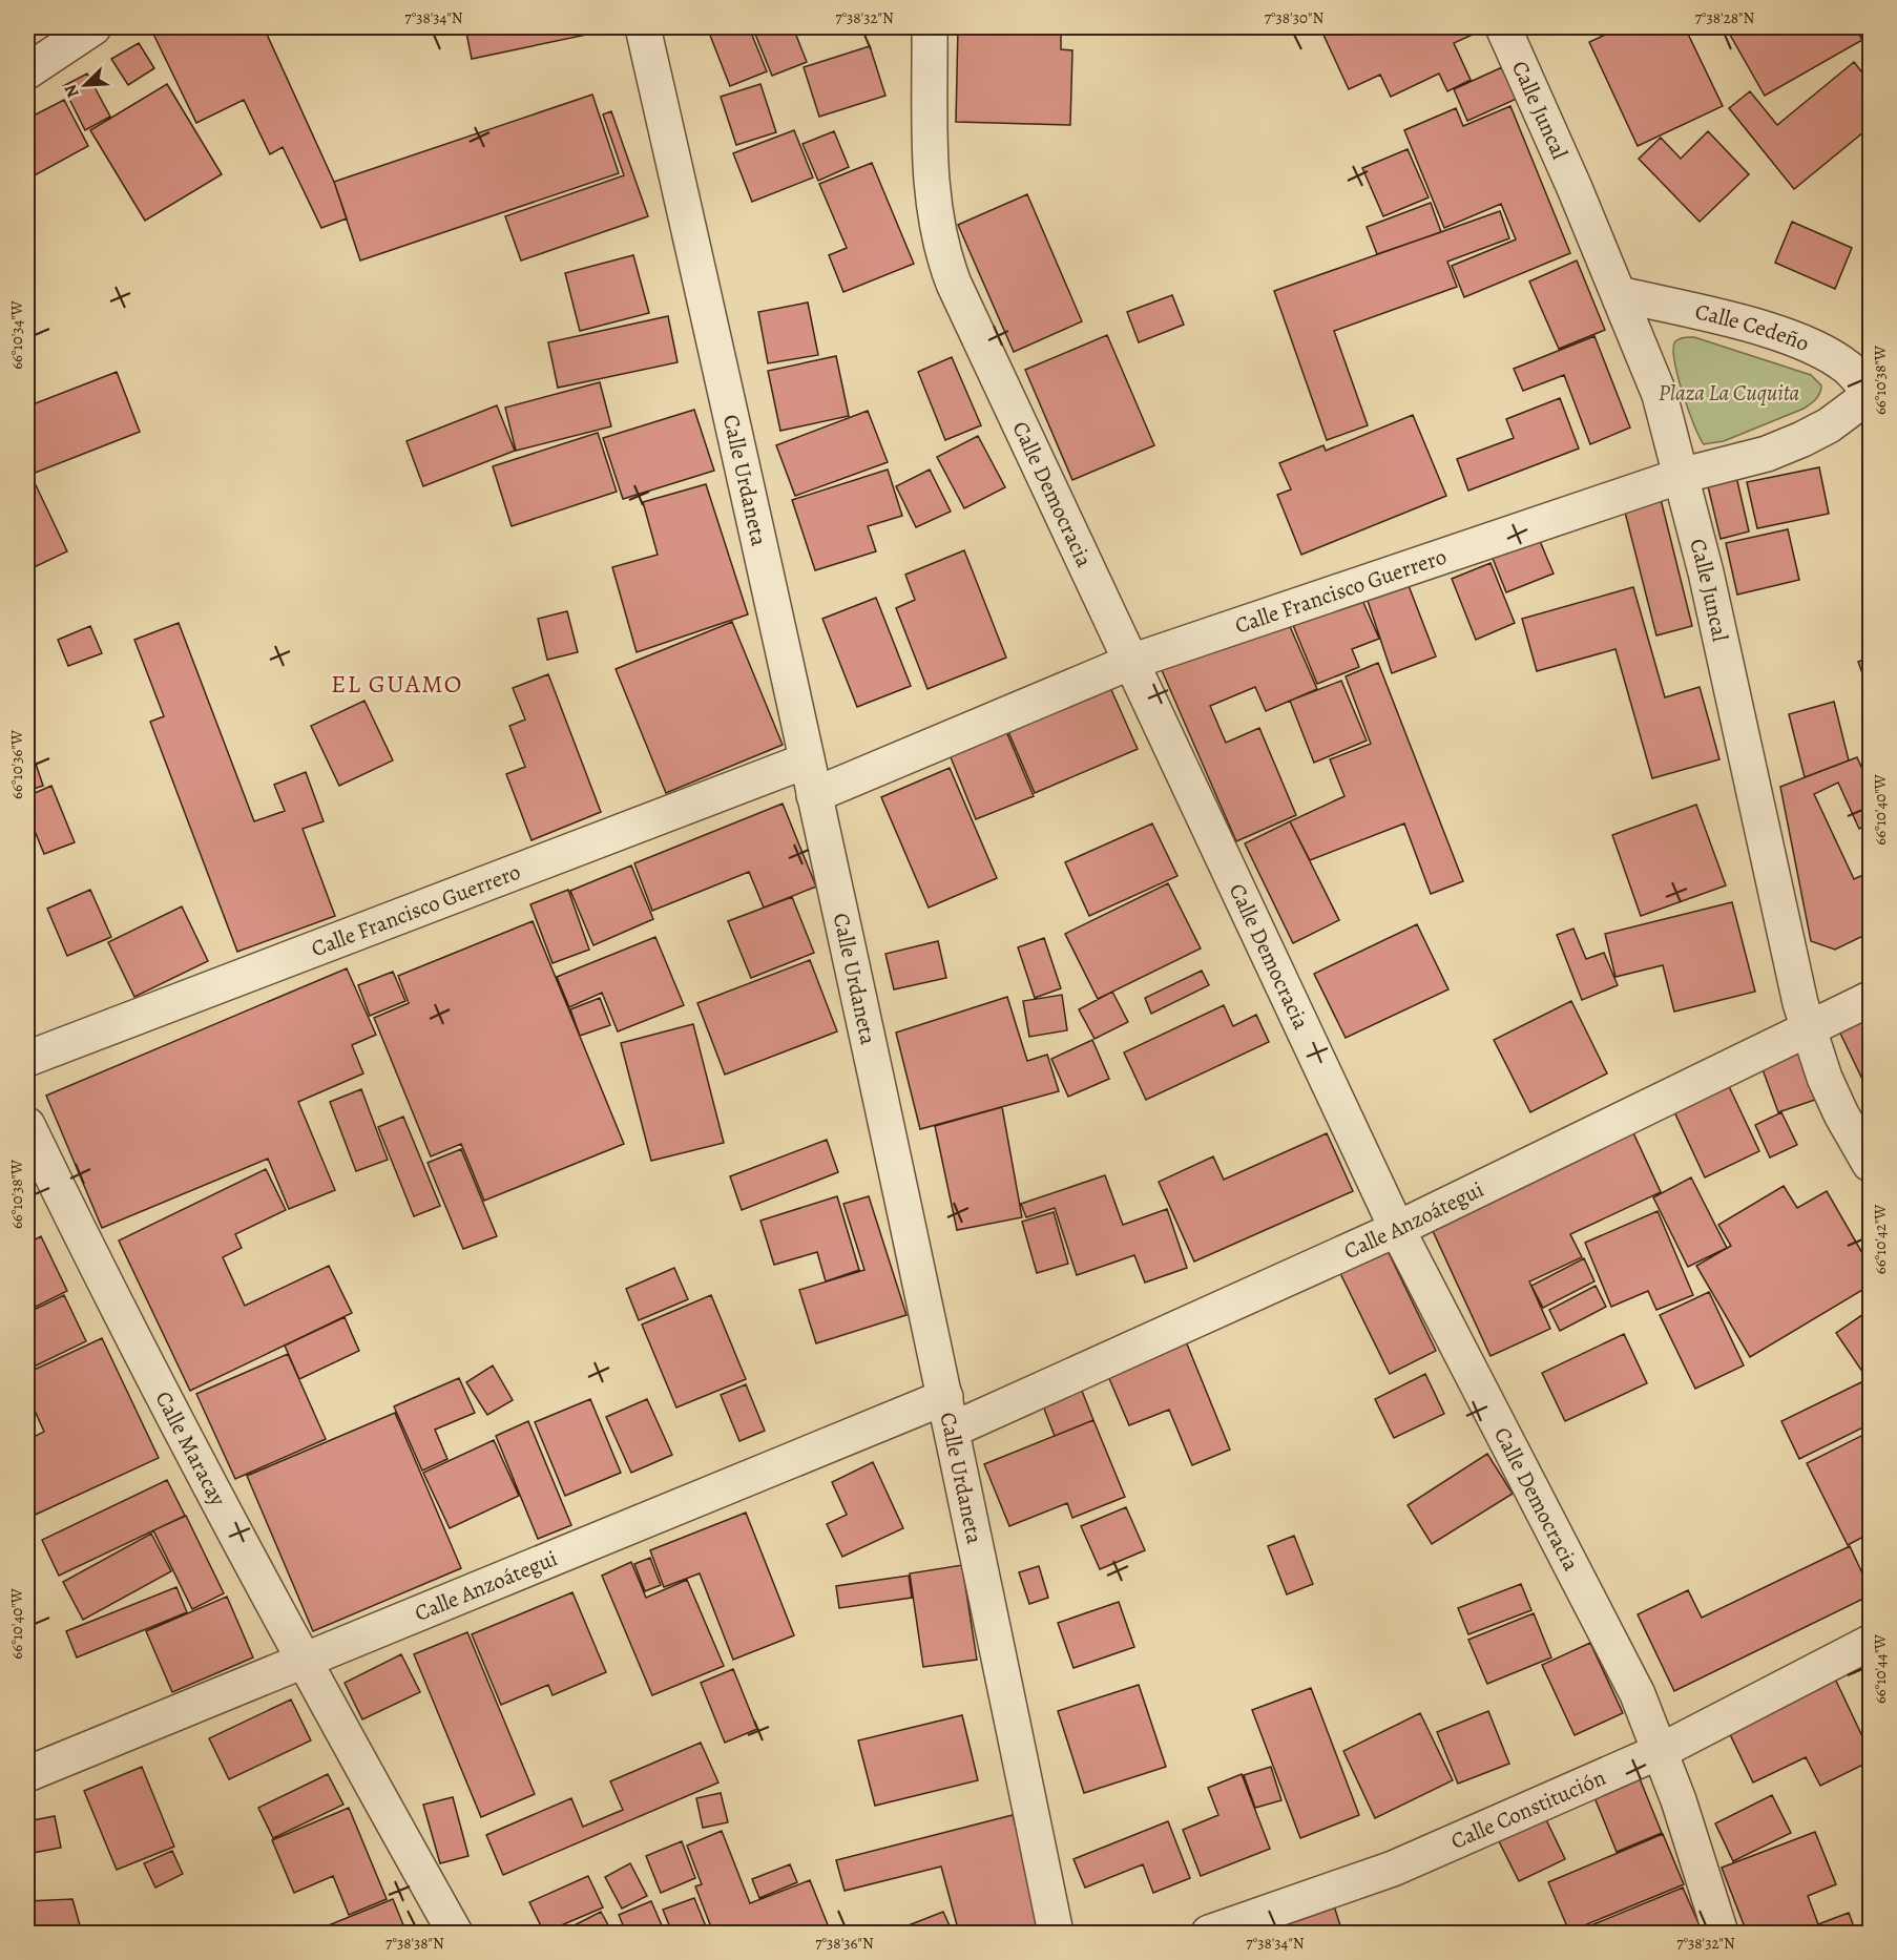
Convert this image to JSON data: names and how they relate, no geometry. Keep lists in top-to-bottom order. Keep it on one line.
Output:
{"streets":{"street":["Calle Juncal","Calle Cedeño","Calle Urdaneta","Calle Democracia","Calle Francisco Guerrero","Calle Anzoátegui","Calle Maracay","Calle Constitución"]},"crossings":[["Calle Juncal","Calle Cedeño"],["Calle Juncal","Calle Francisco Guerrero"],["Calle Juncal","Calle Anzoátegui"],["Calle Cedeño","Calle Francisco Guerrero"],["Calle Urdaneta","Calle Francisco Guerrero"],["Calle Urdaneta","Calle Anzoátegui"],["Calle Democracia","Calle Francisco Guerrero"],["Calle Democracia","Calle Anzoátegui"],["Calle Democracia","Calle Constitución"],["Calle Anzoátegui","Calle Maracay"]],"districts":["EL GUAMO"],"parks":["Plaza La Cuquita"],"north":"bottom left","coordinates":["7°38'34\"N","7°38'32\"N","7°38'30\"N","7°38'28\"N","66°10'34\"W","66°10'38\"W","66°10'36\"W","66°10'40\"W","66°10'42\"W","66°10'44\"W","7°38'38\"N","7°38'36\"N"]}
